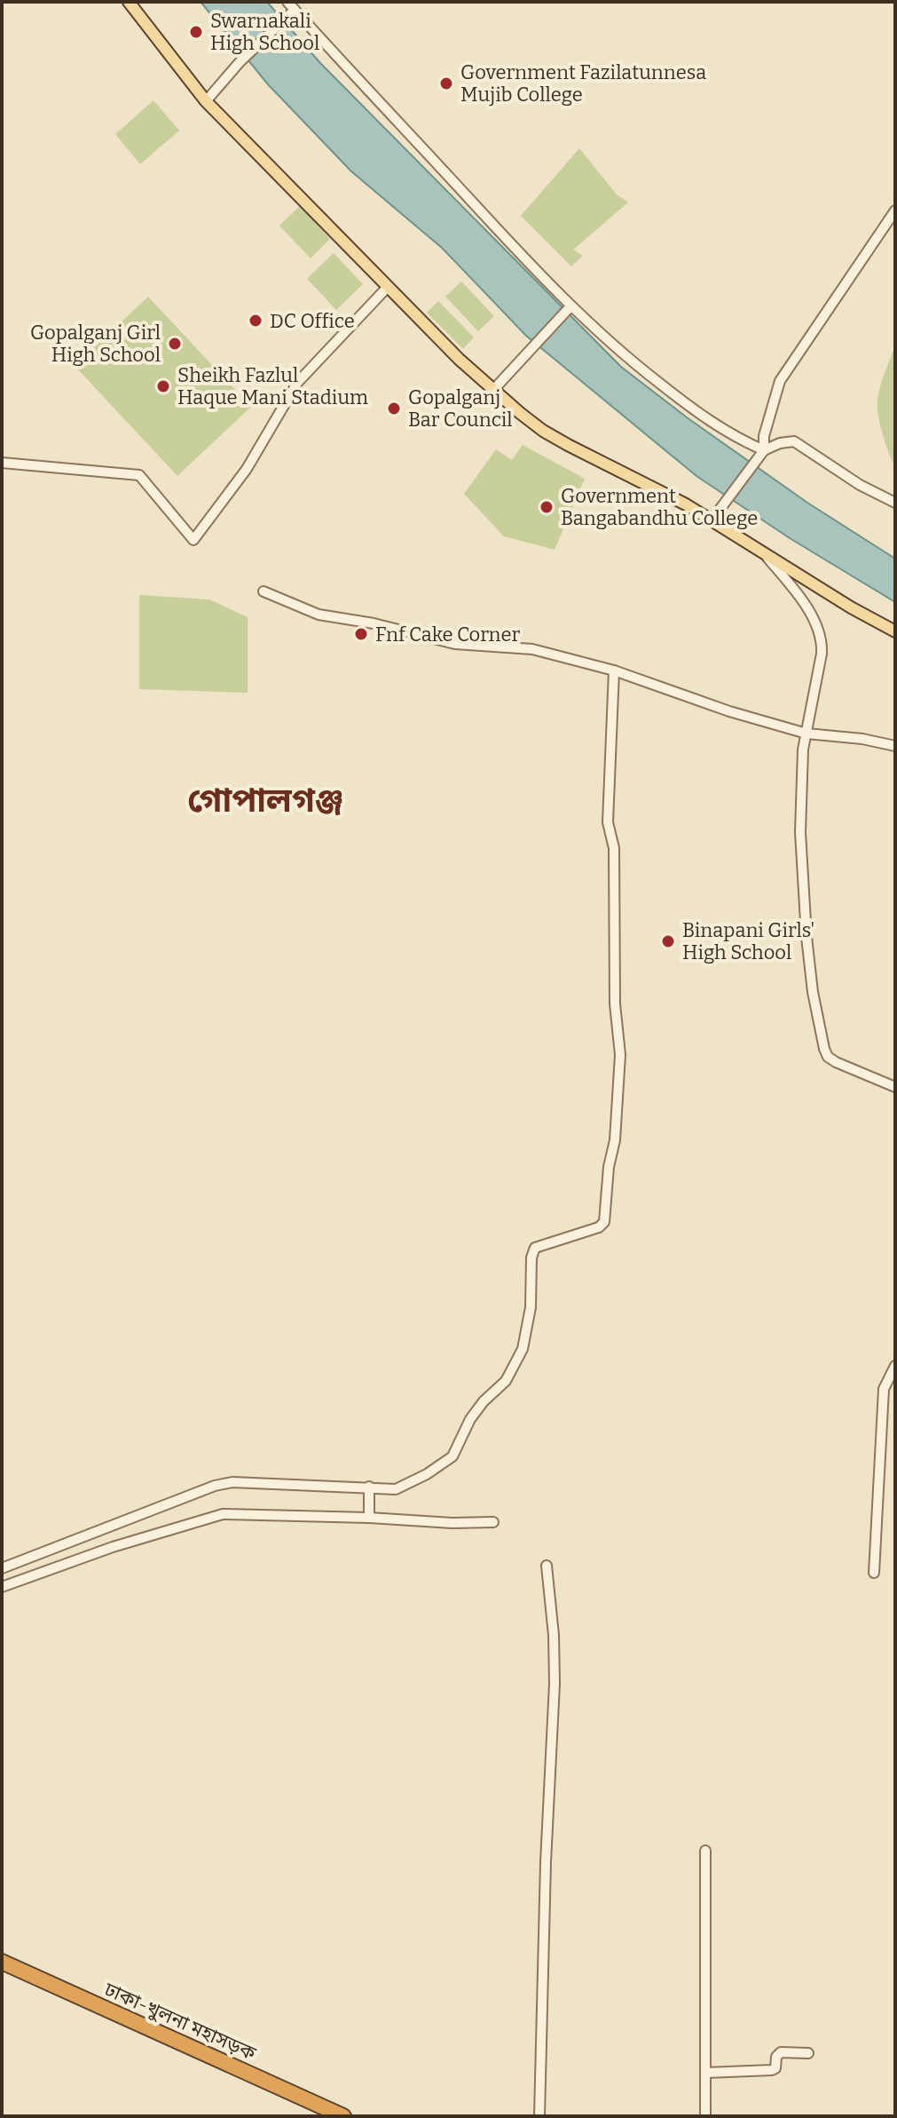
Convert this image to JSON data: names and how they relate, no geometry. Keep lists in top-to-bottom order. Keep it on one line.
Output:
{"streets":{"highway":["ঢাকা-খুলনা মহাসড়ক"]},"districts":["গোপালগঞ্জ"],"places":["Swarnakali High School","Government Fazilatunnesa Mujib College","DC Office","Gopalganj Girl High School","Sheikh Fazlul Haque Mani Stadium","Gopalganj Bar Council","Government Bangabandhu College","Fnf Cake Corner","Binapani Girls' High School"]}
